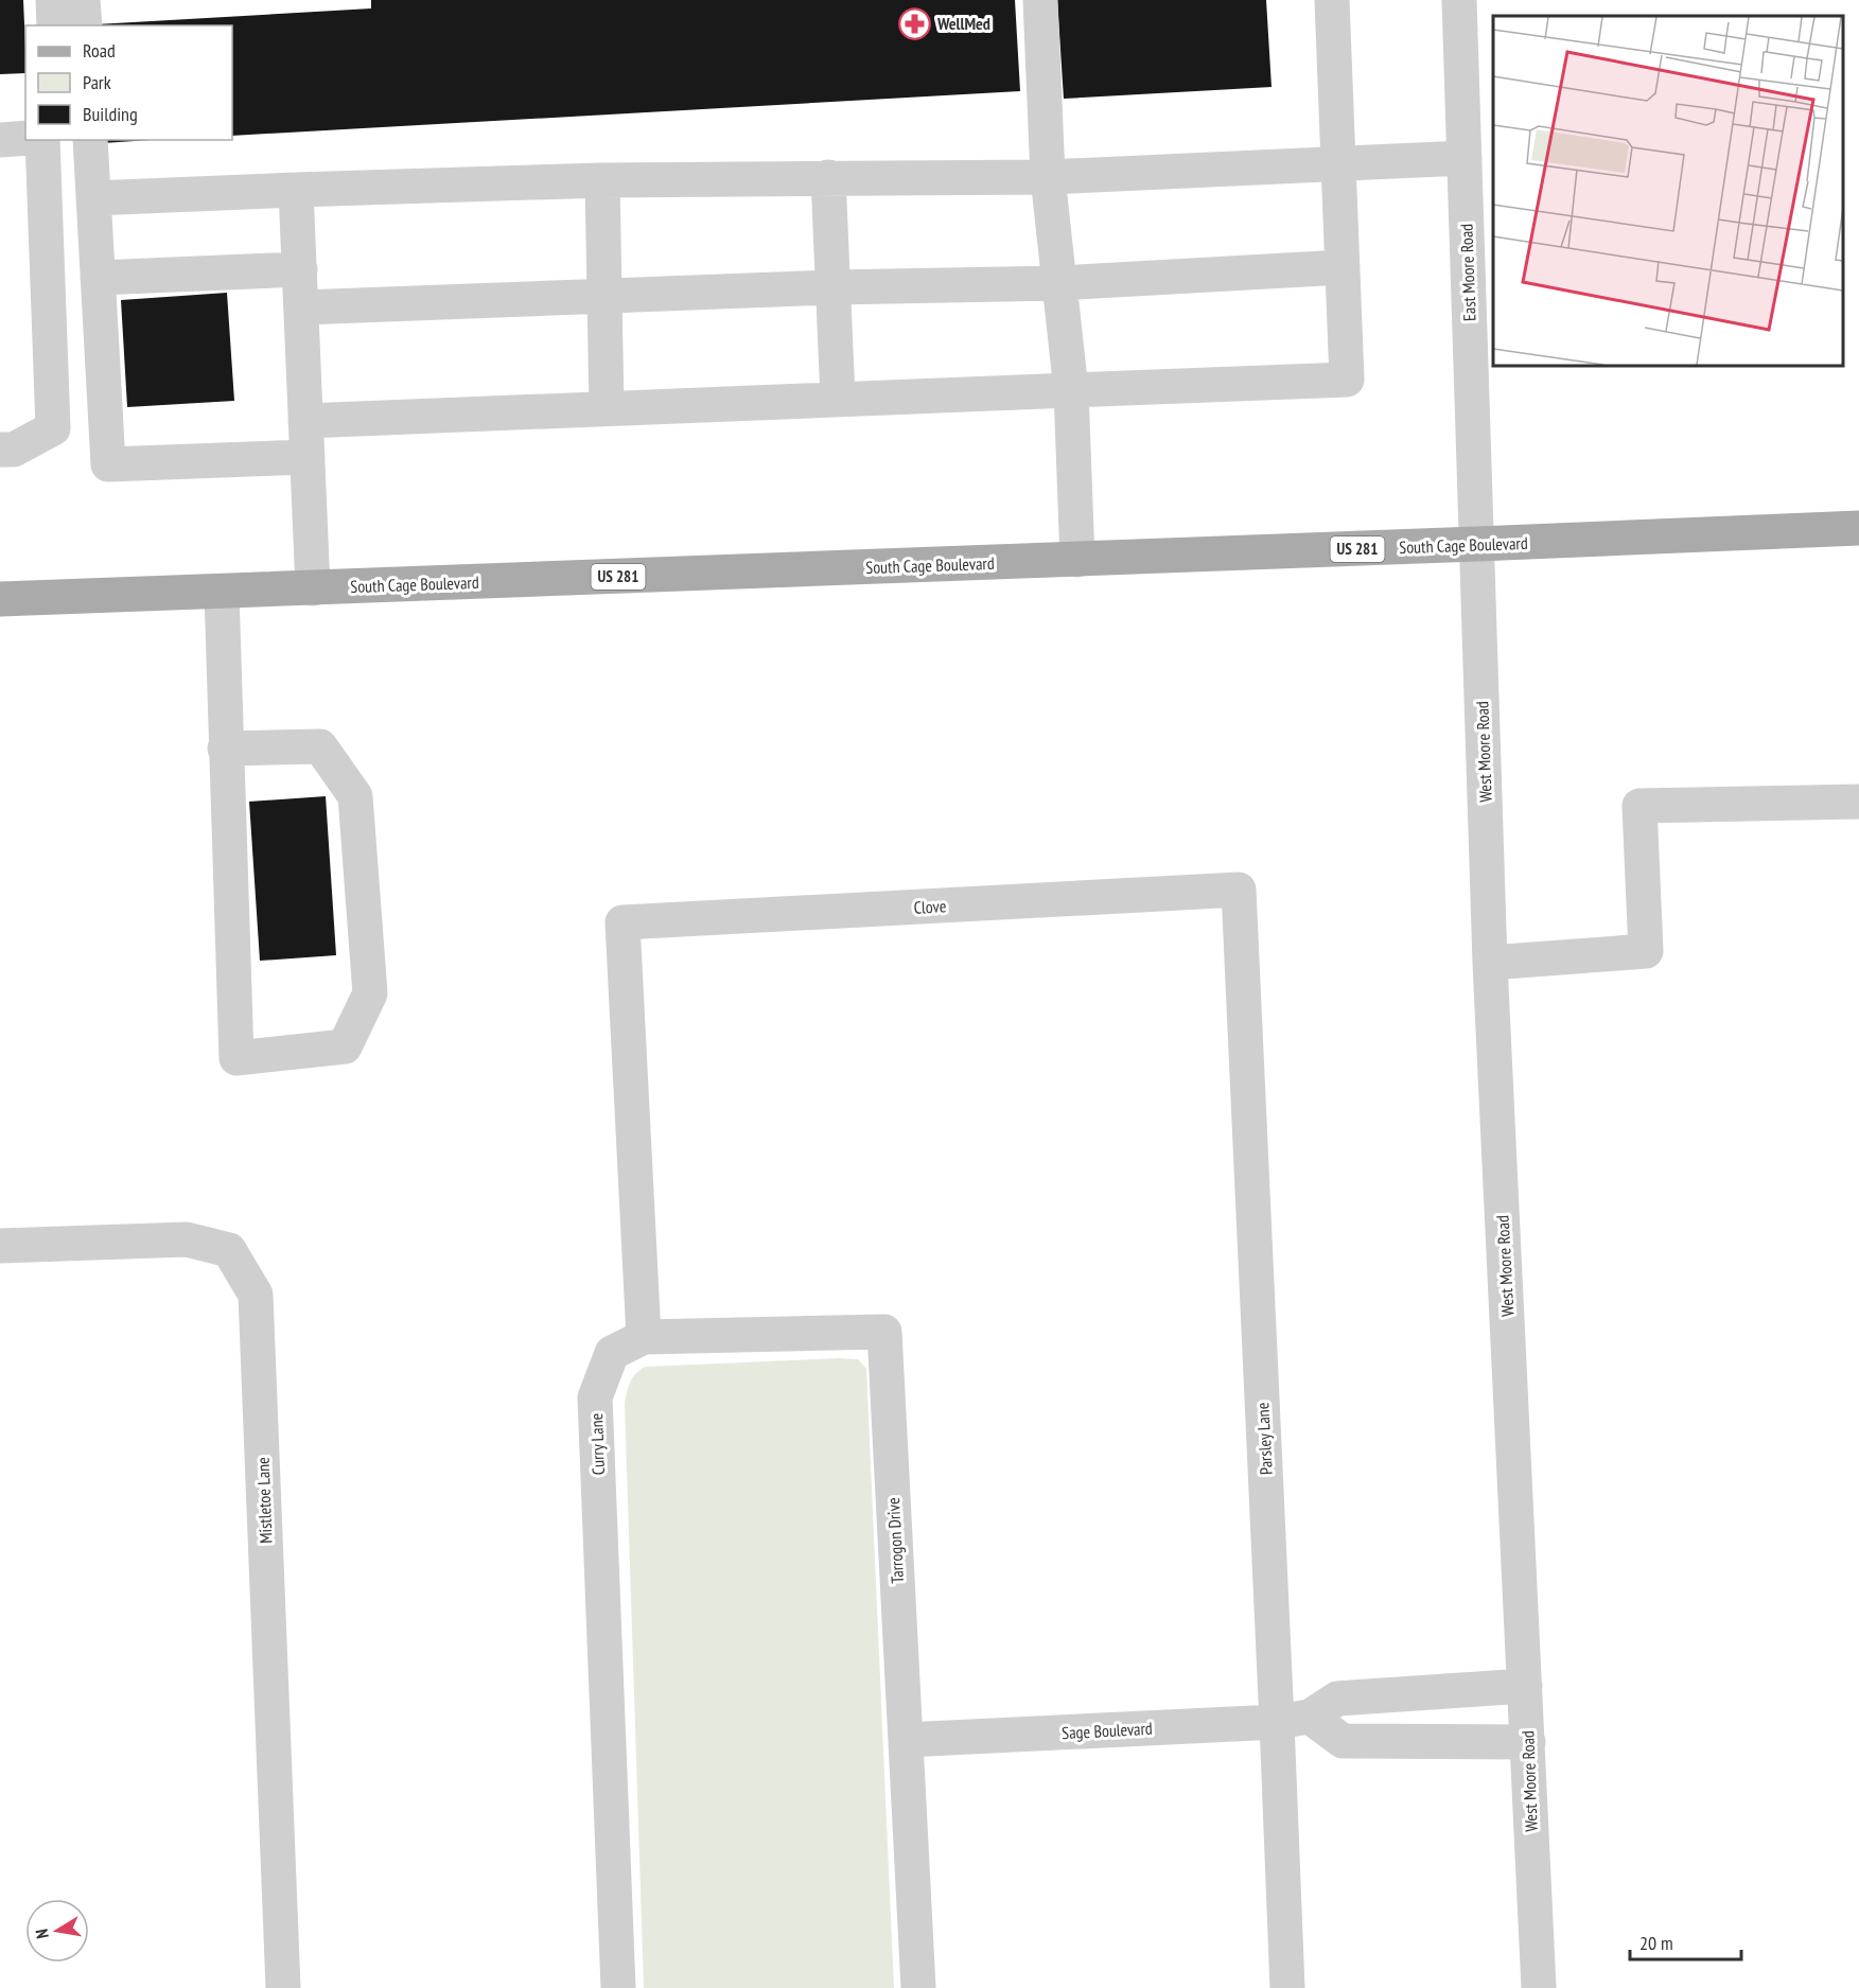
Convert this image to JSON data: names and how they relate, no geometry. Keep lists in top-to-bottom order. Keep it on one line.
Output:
{"streets":{"main road":["South Cage Boulevard","US 281"],"street":["East Moore Road","West Moore Road","Clove","Parsley Lane","Curry Lane","Mistletoe Lane","Tarrogon Drive","Sage Boulevard"]},"crossings":[["East Moore Road","South Cage Boulevard"],["East Moore Road","West Moore Road"],["South Cage Boulevard","West Moore Road"],["Clove","Parsley Lane"],["Clove","Curry Lane"],["Clove","Tarrogon Drive"],["Parsley Lane","Sage Boulevard"],["Curry Lane","Tarrogon Drive"],["Tarrogon Drive","Sage Boulevard"]],"places":{"pharmacy":["WellMed"]},"legend":["Road","Park","Building"],"scale_bar":"20 m","north":"left"}
